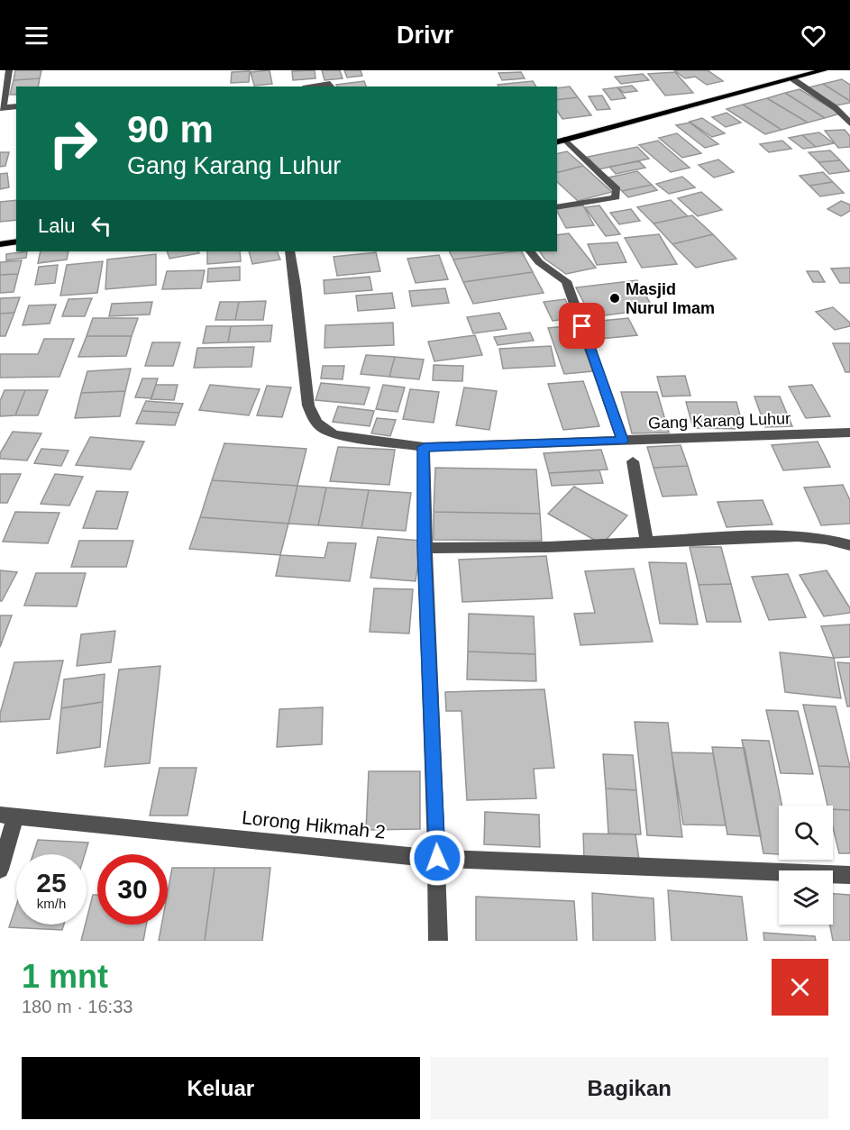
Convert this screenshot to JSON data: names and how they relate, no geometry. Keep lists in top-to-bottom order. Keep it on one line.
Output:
{"streets":{"street":["Gang Karang Luhur","Lorong Hikmah 2"]},"places":["Masjid Nurul Imam"],"page":{"header":"Drivr","turn":["90 m","Gang Karang Luhur"],"then":"Lalu","speed":"25 km/h","limit":"30","heading":["1 mnt","180 m · 16:33"],"buttons":["Keluar","Bagikan"]}}
